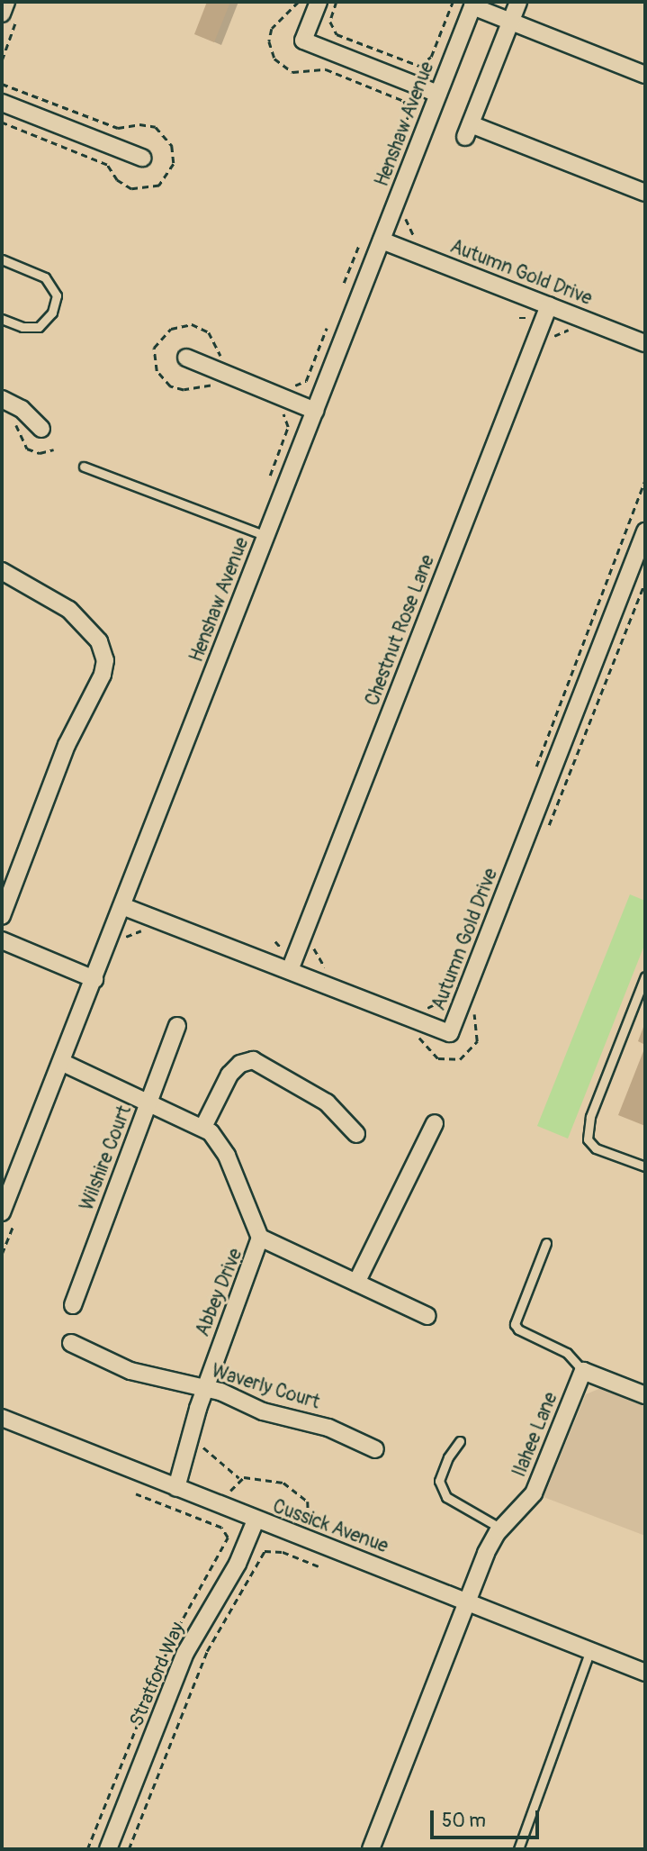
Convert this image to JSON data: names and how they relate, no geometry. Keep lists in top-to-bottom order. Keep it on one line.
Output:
{"streets":{"street":["Henshaw Avenue","Autumn Gold Drive","Chestnut Rose Lane","Wilshire Court","Abbey Drive","Waverly Court","Ilahee Lane","Cussick Avenue","Stratford Way"]},"crossings":[["Henshaw Avenue","Autumn Gold Drive"],["Henshaw Avenue","Abbey Drive"],["Autumn Gold Drive","Chestnut Rose Lane"],["Wilshire Court","Abbey Drive"],["Abbey Drive","Waverly Court"],["Abbey Drive","Cussick Avenue"],["Ilahee Lane","Cussick Avenue"],["Cussick Avenue","Stratford Way"]],"scale_bar":"50 m"}
